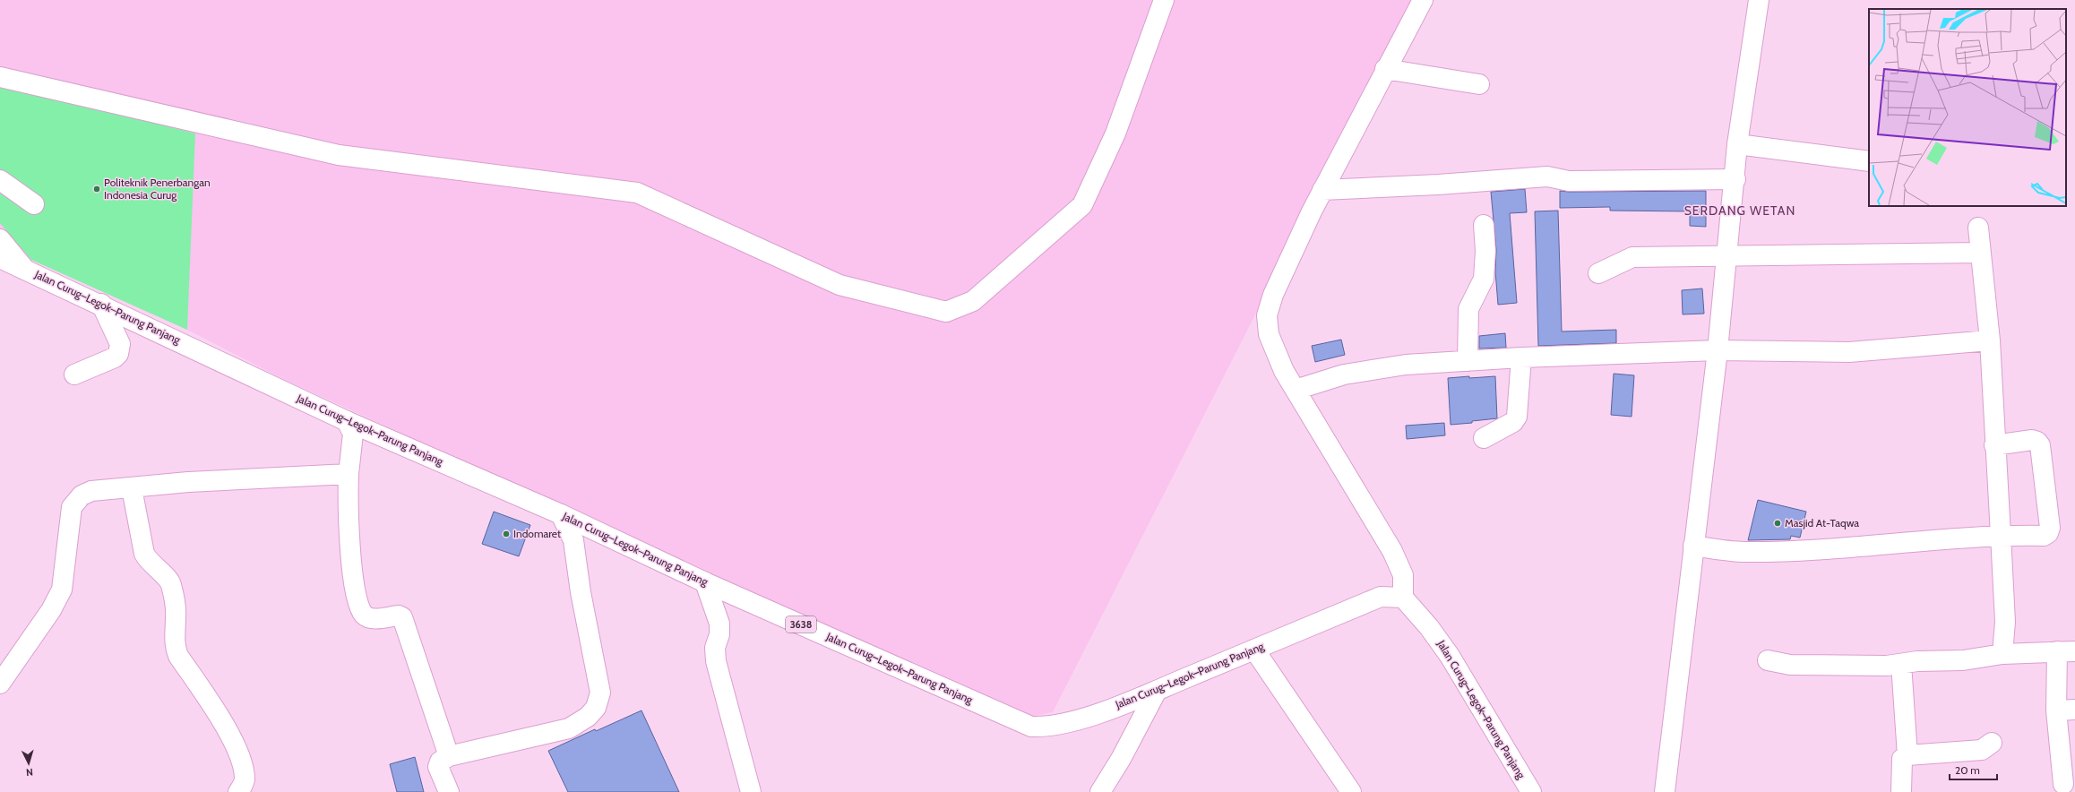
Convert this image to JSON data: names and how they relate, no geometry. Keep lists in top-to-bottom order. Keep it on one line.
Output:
{"streets":{"street":["Jalan Curug–Legok–Parung Panjang","3638"]},"districts":["SERDANG WETAN"],"places":["Politeknik Penerbangan Indonesia Curug","Masjid At-Taqwa","Indomaret"],"scale_bar":"20 m","north":"bottom"}
